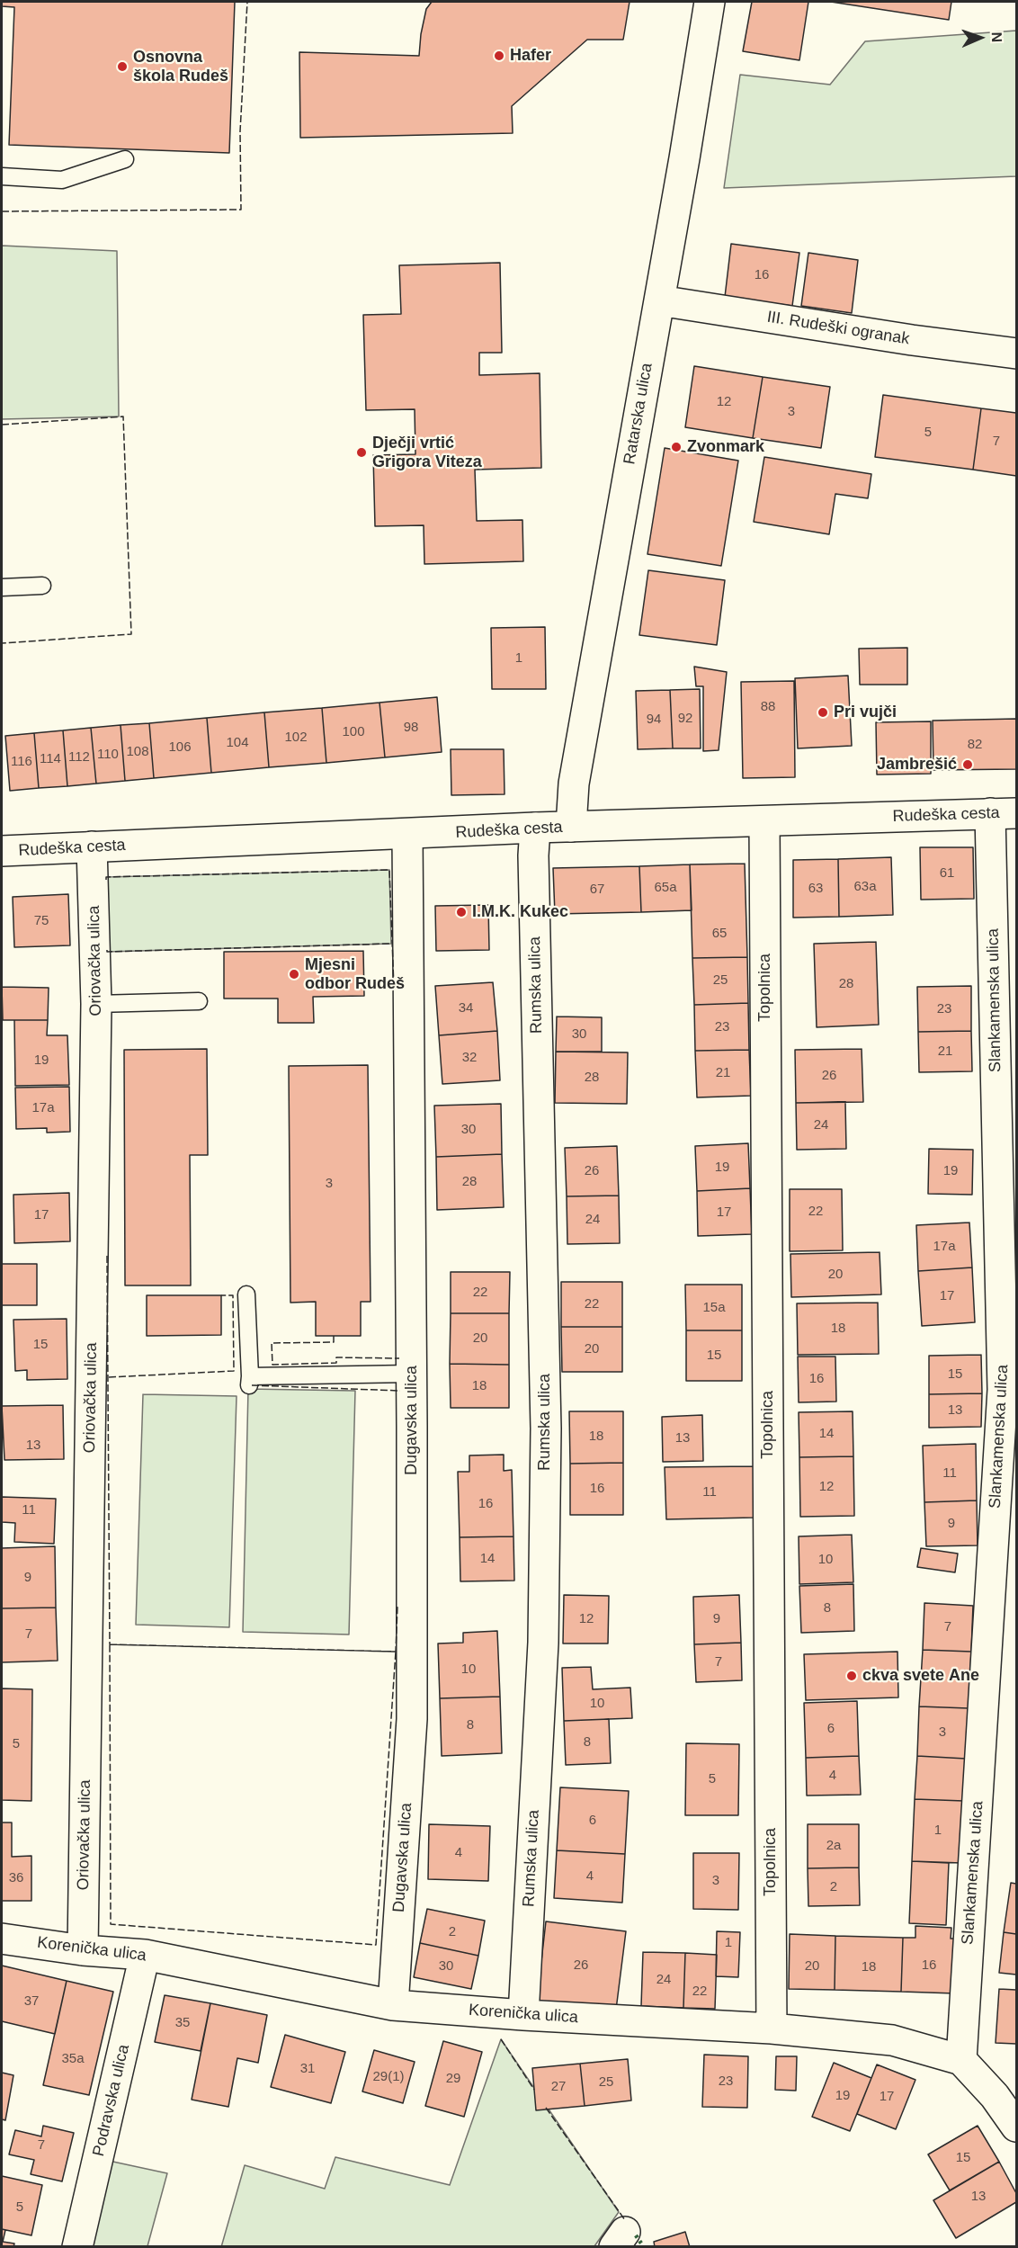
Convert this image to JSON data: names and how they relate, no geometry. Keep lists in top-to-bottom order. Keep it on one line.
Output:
{"streets":{"street":["III. Rudeški ogranak","Ratarska ulica","Rudeška cesta","Oriovačka ulica","Rumska ulica","Topolnica","Slankamenska ulica","Dugavska ulica","Korenička ulica","Podravska ulica"]},"crossings":[["III. Rudeški ogranak","Ratarska ulica"],["Ratarska ulica","Rudeška cesta"],["Rudeška cesta","Oriovačka ulica"],["Rudeška cesta","Rumska ulica"],["Rudeška cesta","Topolnica"],["Rudeška cesta","Slankamenska ulica"],["Rudeška cesta","Dugavska ulica"],["Oriovačka ulica","Korenička ulica"],["Rumska ulica","Korenička ulica"],["Topolnica","Korenička ulica"],["Slankamenska ulica","Korenička ulica"],["Dugavska ulica","Korenička ulica"],["Korenička ulica","Podravska ulica"]],"places":["Hafer","Osnovna škola Rudeš","Zvonmark","Dječji vrtić Grigora Viteza","Pri vujči","Jambrešić","I.M.K. Kukec","Mjesni odbor Rudeš","ckva svete Ane"],"house_numbers":["16","12","3","5","7","1","88","92","94","98","100","102","104","82","106","108","110","112","114","116","61","63a","65a","63","67","75","65","25","28","34","23","23","30","21","32","19","21","26","28","17a","24","30","19","26","19","28","3","22","17","17","24","17a","20","22","17","22","15a","18","20","15","20","15","15","16","18","13","14","18","13","13","11","12","16","11","16","11","9","14","10","9","8","12","9","7","7","7","10","10","8","6","3","8","5","4","5","6","1","2a","4","4","36","3","2","2","1","26","16","30","20","18","24","22","37","35","35a","31","29(1)","29","23","25","27","19","17","7","15","13","5"],"north":"right"}
